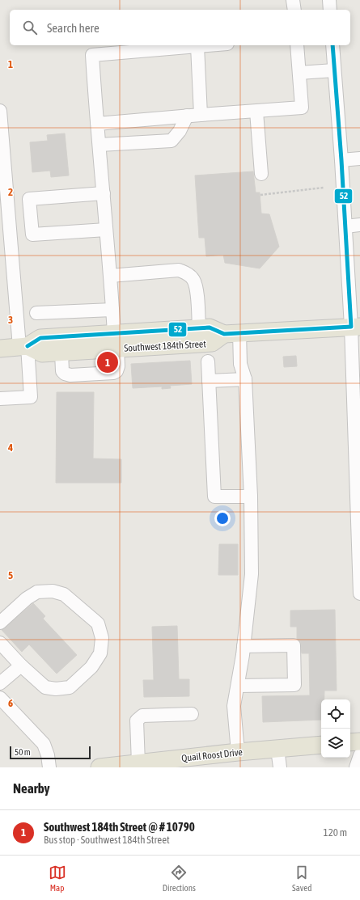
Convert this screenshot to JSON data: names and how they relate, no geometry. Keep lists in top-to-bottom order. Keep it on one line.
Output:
{"streets":{"main road":["Southwest 184th Street","Quail Roost Drive"]},"lines":["transit line 52"],"scale_bar":"50 m","page":{"search":"Search here","pins":"1","scale":"50 m","heading":"Nearby","list":[{"mark":"1","name":"Southwest 184th Street @ # 10790","note":"Bus stop · Southwest 184th Street","value":"120 m"}],"nav":["Map","Directions","Saved"]},"grid":{"rows":["1","2","3","4","5","6"]}}
